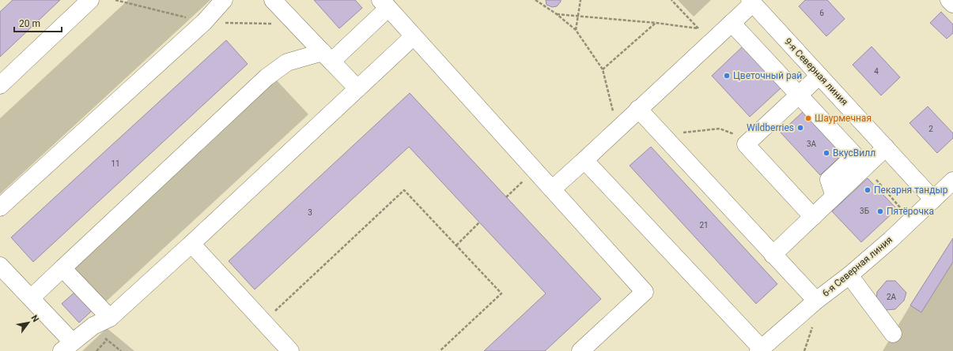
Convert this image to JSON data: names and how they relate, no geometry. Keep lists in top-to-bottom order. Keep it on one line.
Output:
{"streets":{"street":["9-я Северная линия","6-я Северная линия"]},"crossings":[["9-я Северная линия","6-я Северная линия"]],"places":["Цветочный рай","Шаурмечная","Wildberries","ВкусВилл","Пекарня тандыр","Пятёрочка"],"house_numbers":["6","4","2","3А","11","3Б","3","21","2А"],"scale_bar":"20 m","north":"top right"}
